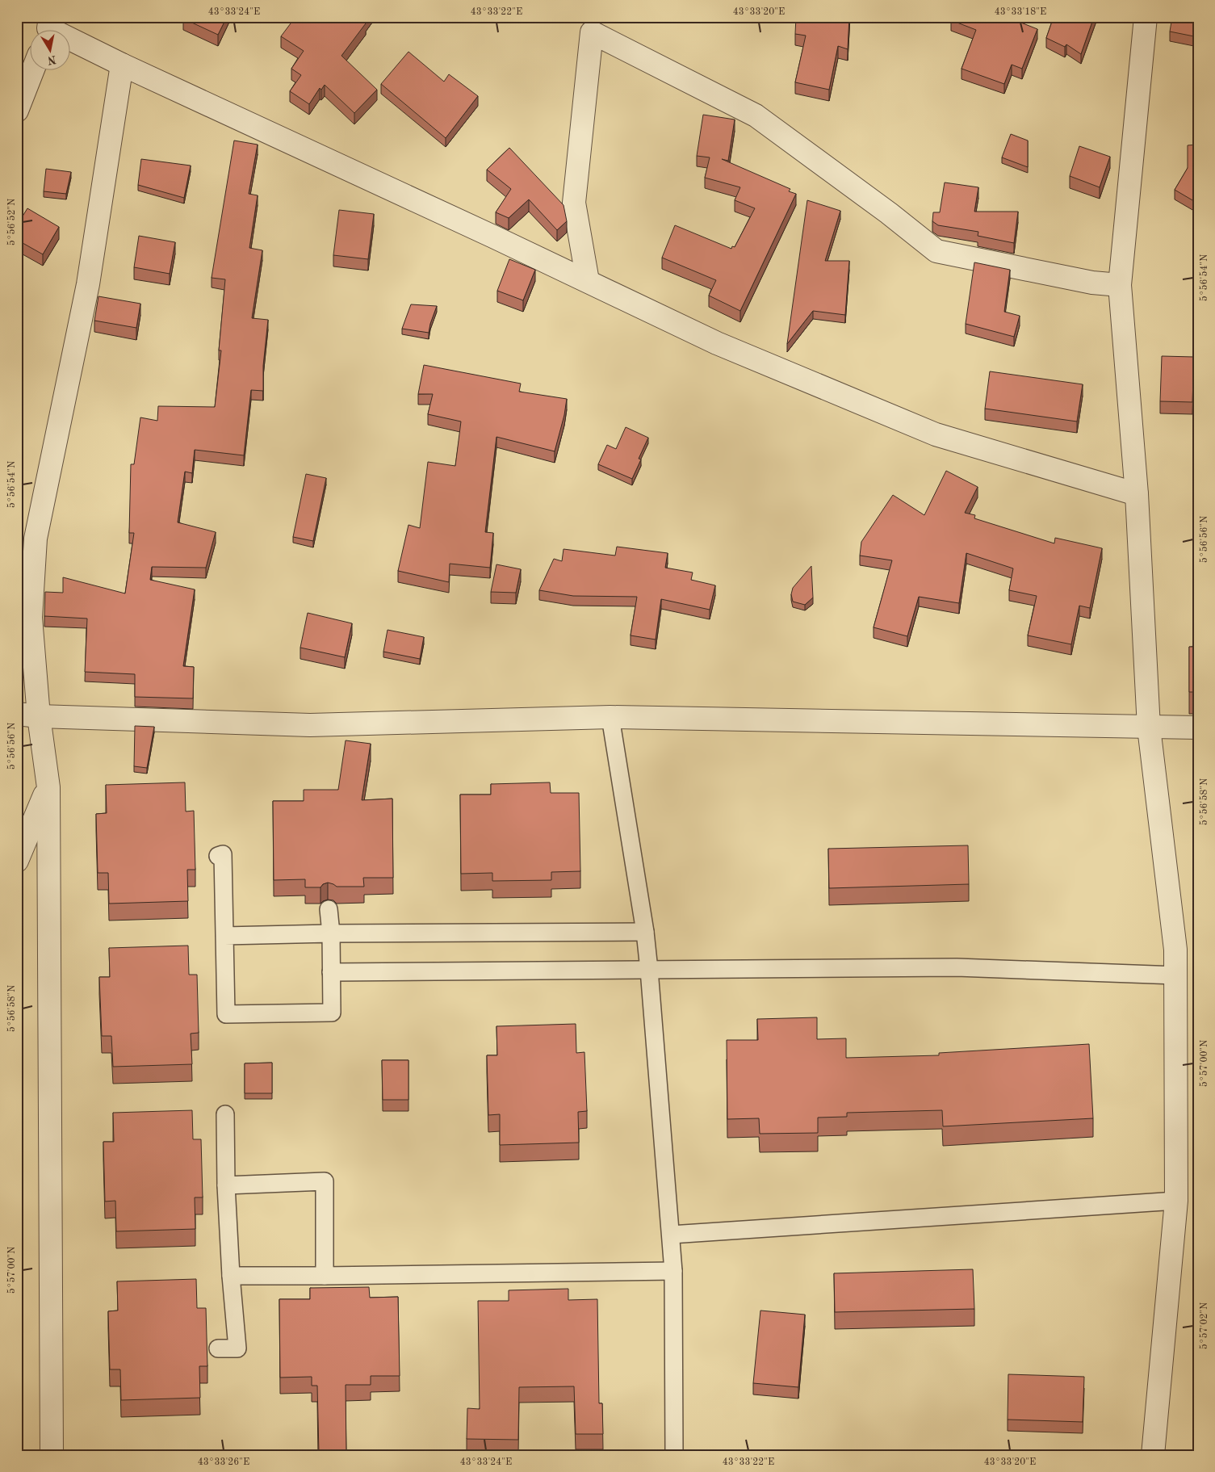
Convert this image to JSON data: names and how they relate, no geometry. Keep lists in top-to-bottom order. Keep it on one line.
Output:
{"north":"bottom","coordinates":["43°33'24\"E","43°33'22\"E","43°33'20\"E","43°33'18\"E","5°56'52\"N","5°56'54\"N","5°56'56\"N","5°56'58\"N","5°57'00\"N","5°57'02\"N","43°33'26\"E"]}
